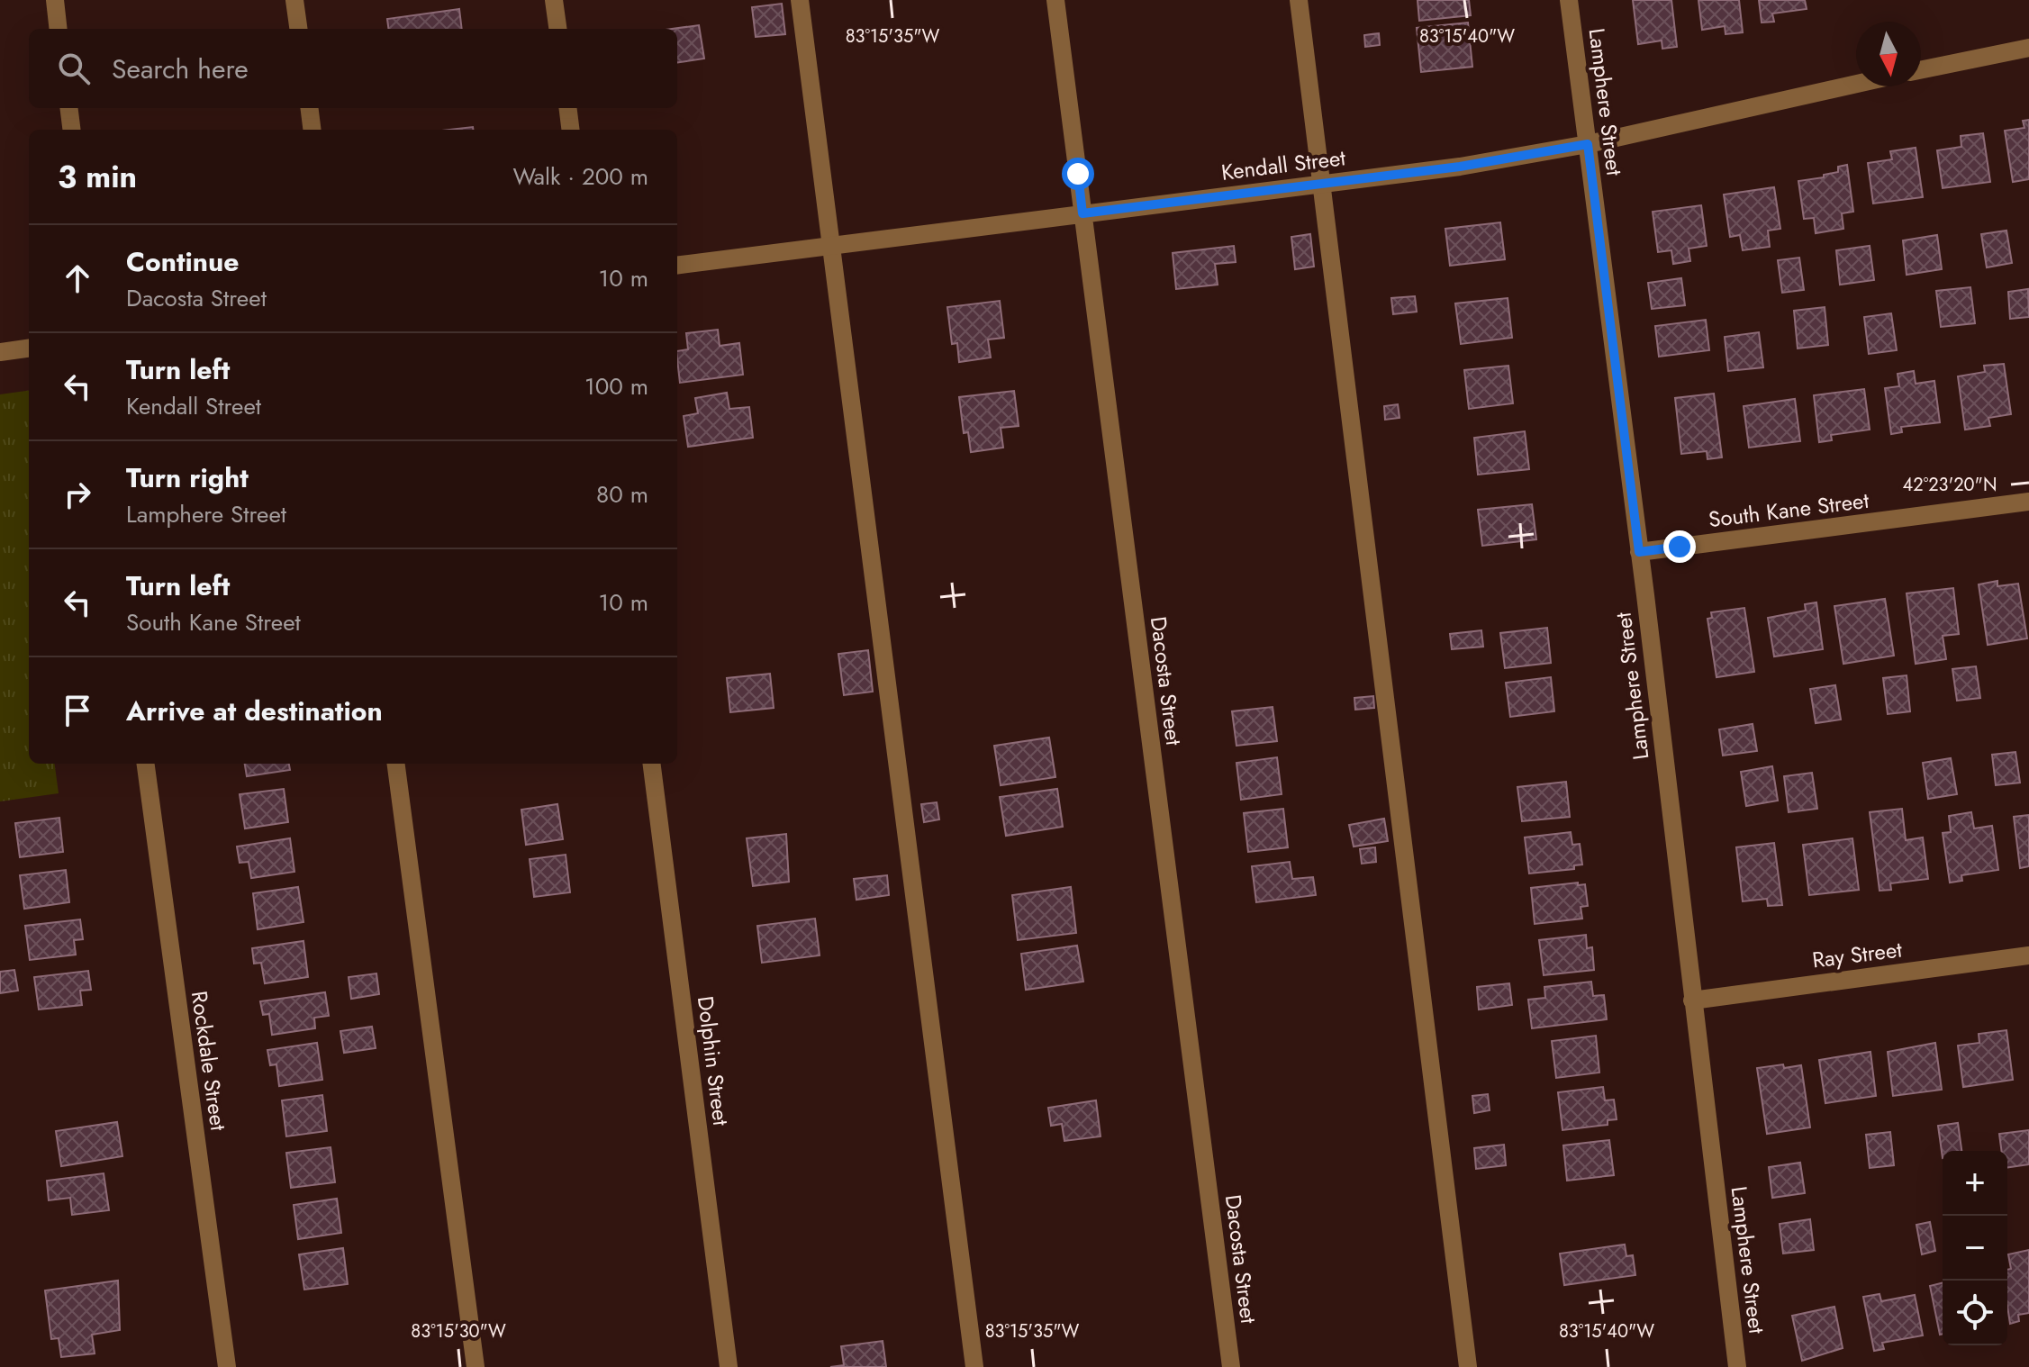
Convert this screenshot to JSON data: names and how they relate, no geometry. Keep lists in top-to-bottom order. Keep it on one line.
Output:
{"streets":{"street":["Lamphere Street","Kendall Street","South Kane Street","Dacosta Street","Ray Street","Rockdale Street","Dolphin Street"]},"crossings":[["Lamphere Street","Kendall Street"],["Lamphere Street","South Kane Street"],["Lamphere Street","Ray Street"],["Kendall Street","Dacosta Street"]],"north":"bottom","page":{"search":"Search here","heading":["3 min","Walk · 200 m"],"list":[["Continue","Dacosta Street","10 m"],["Turn left","Kendall Street","100 m"],["Turn right","Lamphere Street","80 m"],["Turn left","South Kane Street","10 m"],"Arrive at destination"],"map_buttons":["+","−"]},"coordinates":["83°15'35\"W","83°15'40\"W","42°23'20\"N","83°15'30\"W"]}
